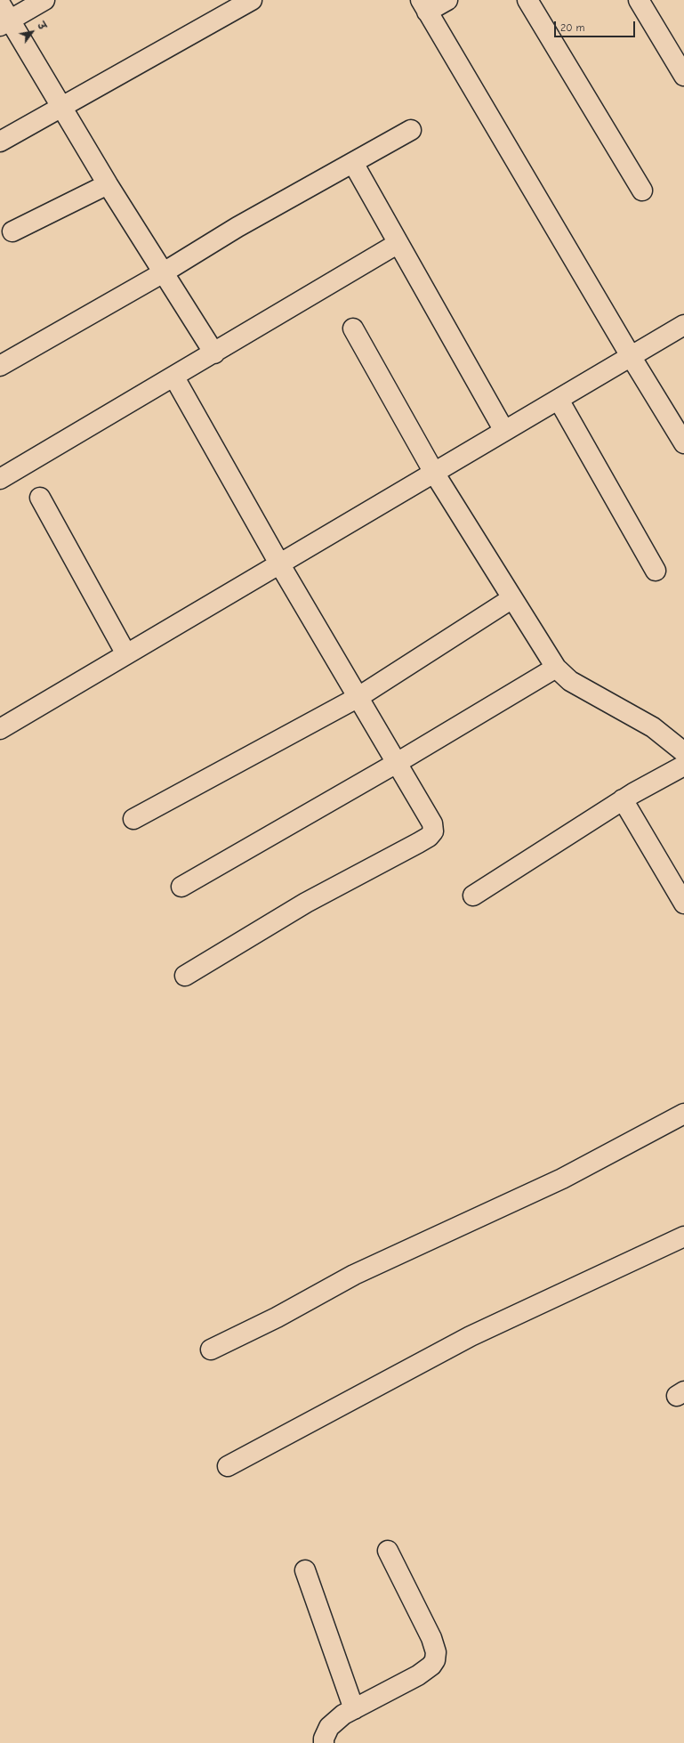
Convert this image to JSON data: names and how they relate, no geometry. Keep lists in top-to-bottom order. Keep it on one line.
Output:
{"scale_bar":"20 m","north":"top right"}
